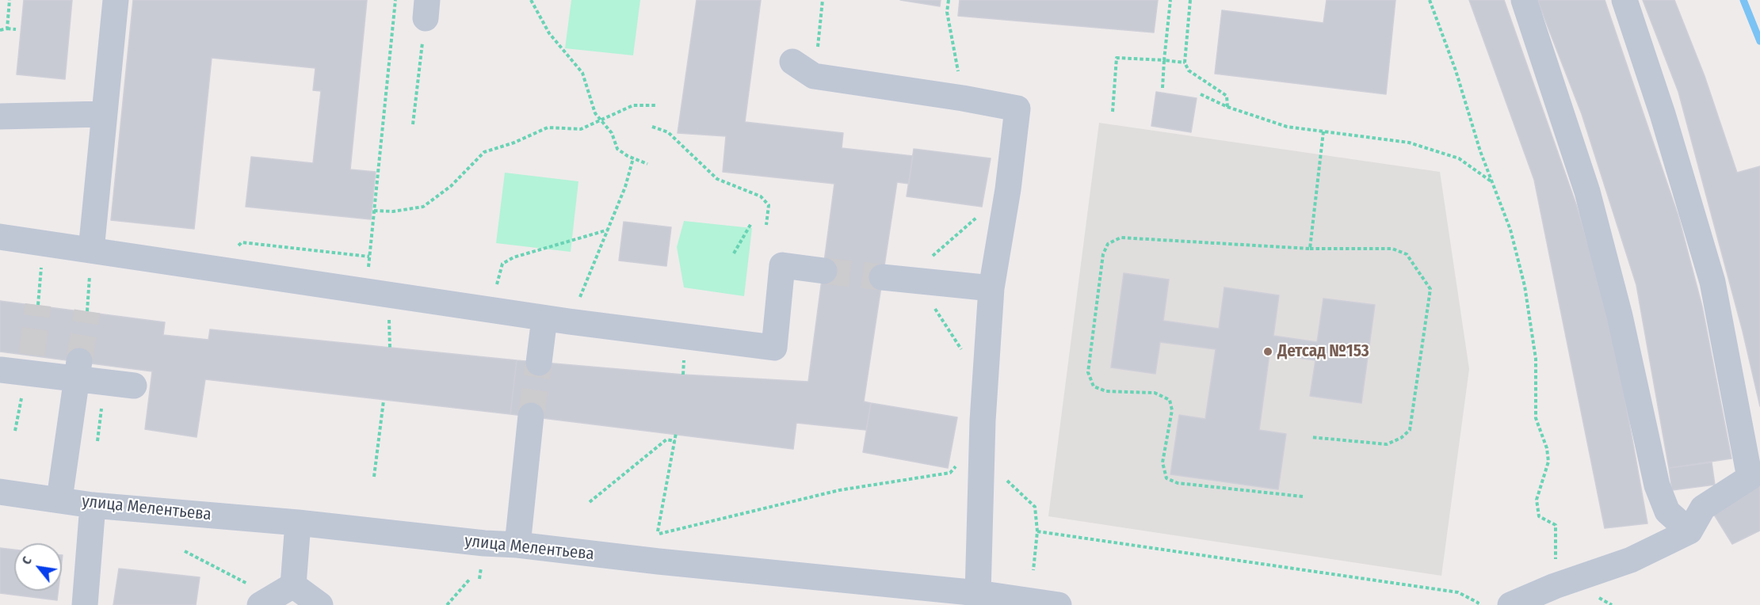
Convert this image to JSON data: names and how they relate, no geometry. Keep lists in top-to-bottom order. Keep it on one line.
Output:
{"streets":{"street":["улица Мелентьева"]},"places":["Детсад №153"],"north":"top left"}
